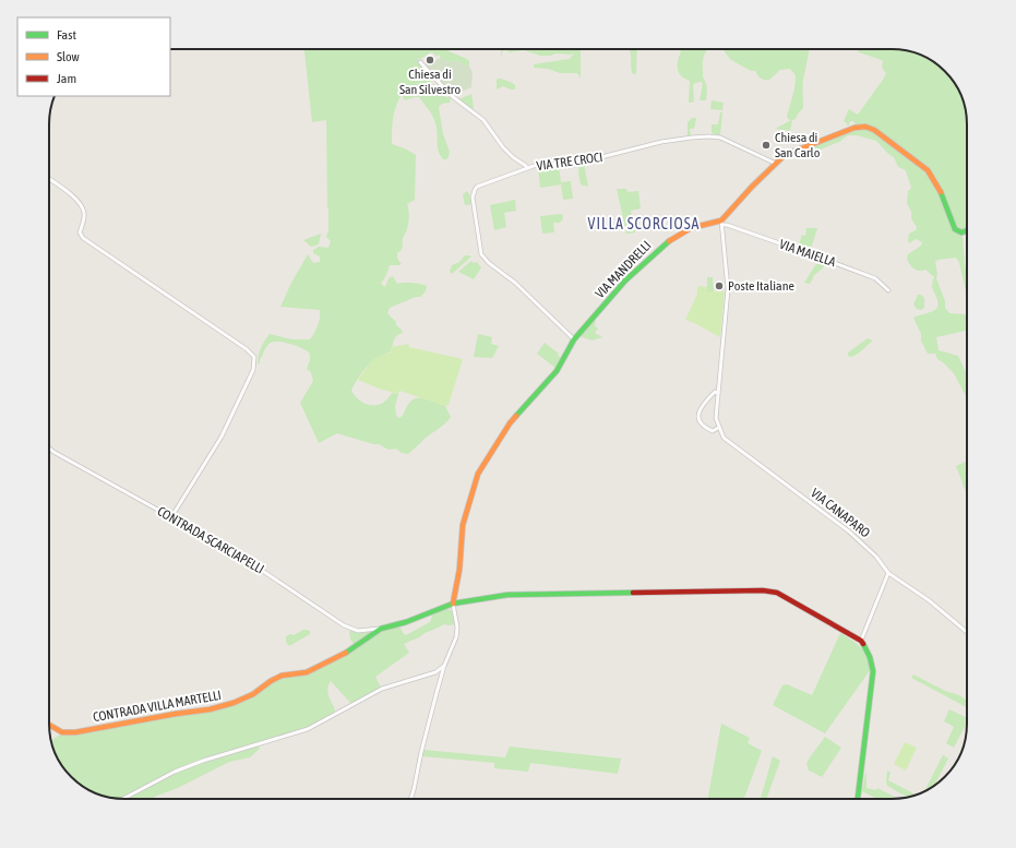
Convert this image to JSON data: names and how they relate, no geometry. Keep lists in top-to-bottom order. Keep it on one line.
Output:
{"streets":{"street":["VIA TRE CROCI","VIA MAIELLA","VIA MANDRELLI","VIA CANAPARO","CONTRADA SCARCIAPELLI","CONTRADA VILLA MARTELLI"]},"crossings":[["VIA TRE CROCI","VIA MANDRELLI"],["VIA MAIELLA","VIA MANDRELLI"],["VIA MANDRELLI","CONTRADA VILLA MARTELLI"],["CONTRADA SCARCIAPELLI","CONTRADA VILLA MARTELLI"]],"districts":["VILLA SCORCIOSA"],"places":["Chiesa di San Silvestro","Chiesa di San Carlo","Poste Italiane"],"legend":["Fast","Slow","Jam"]}
